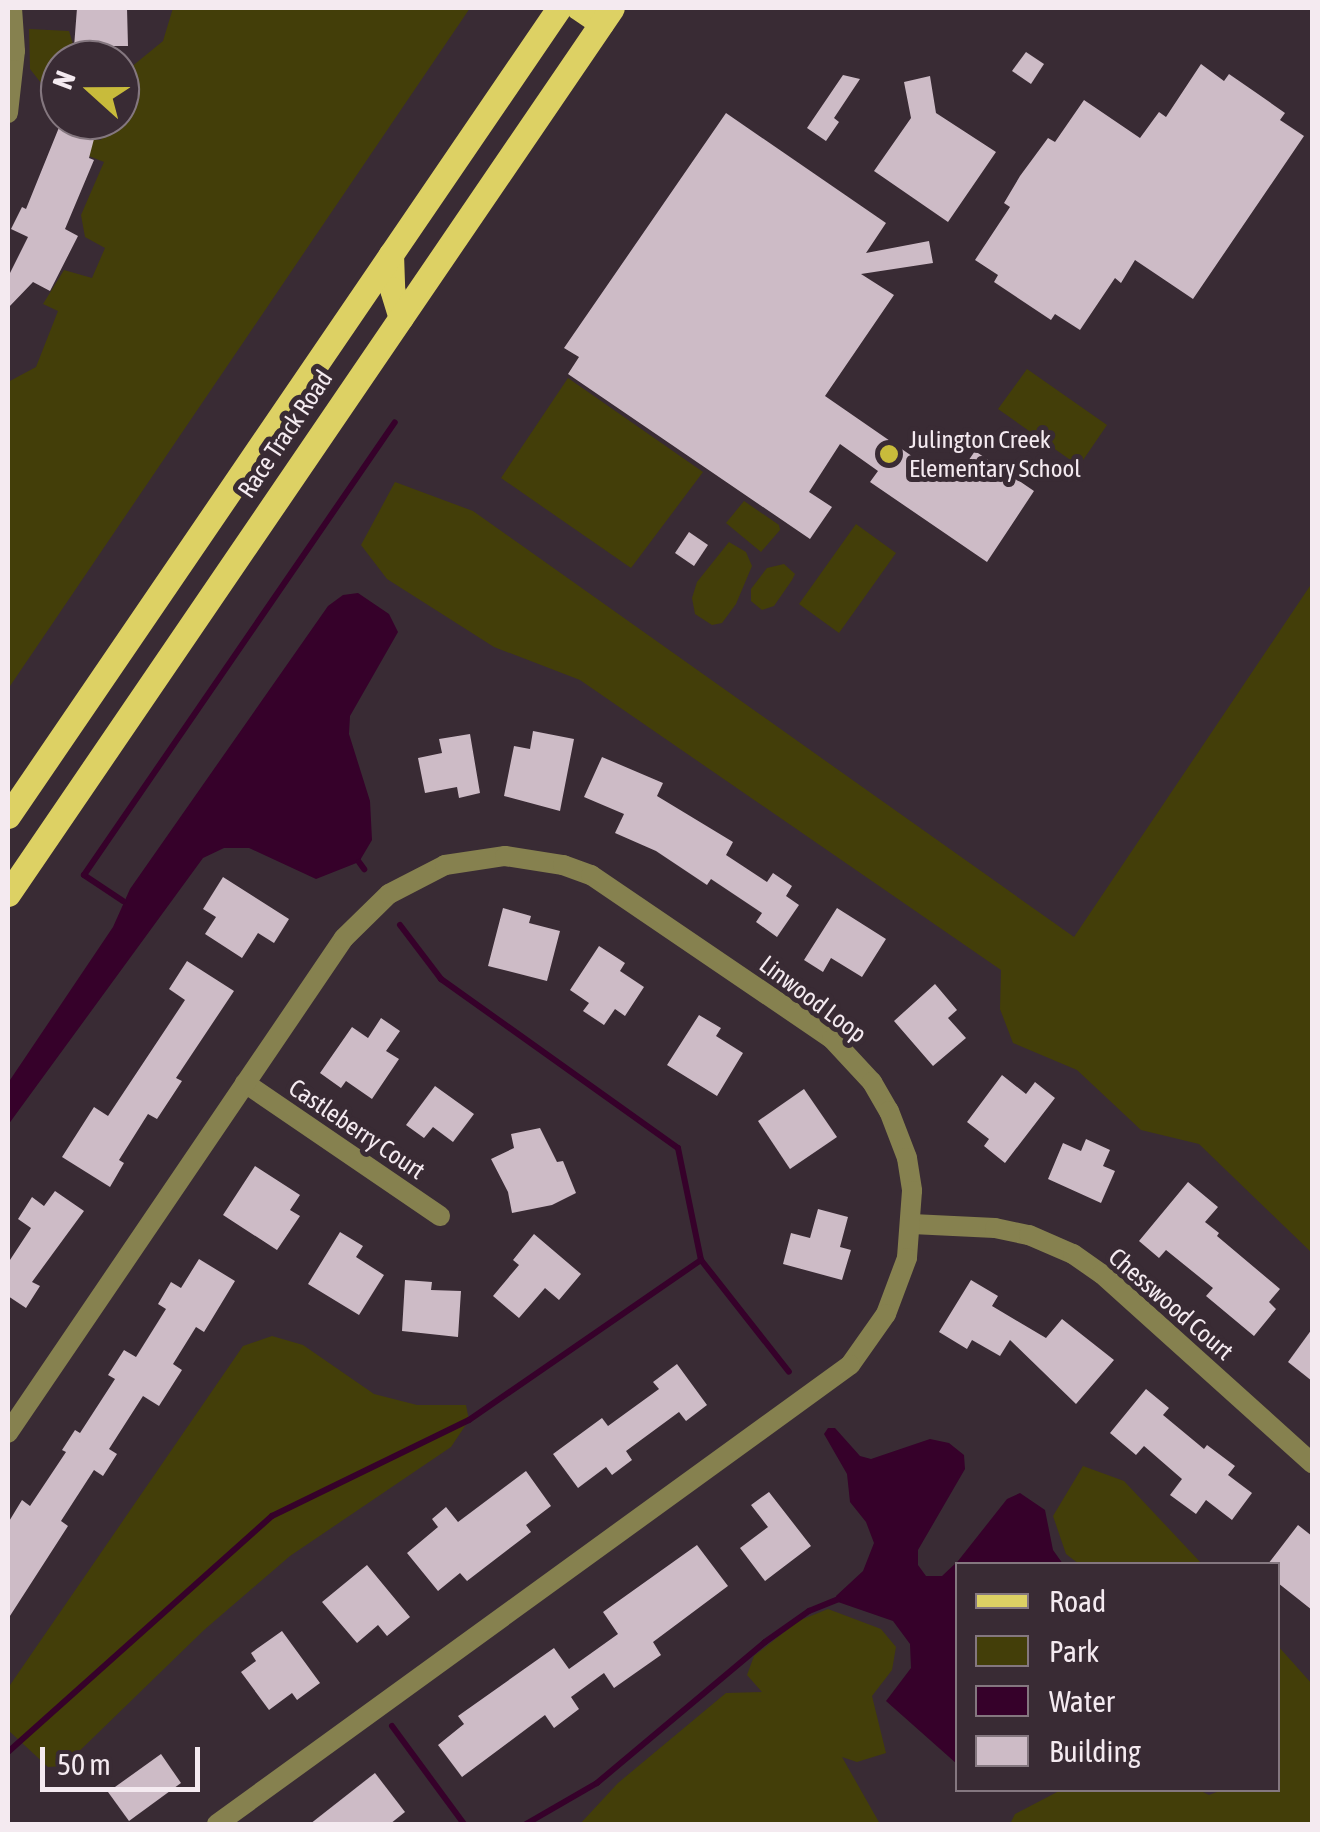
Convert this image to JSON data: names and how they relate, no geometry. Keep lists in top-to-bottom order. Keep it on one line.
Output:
{"streets":{"main road":["Race Track Road"],"street":["Linwood Loop","Castleberry Court","Chesswood Court"]},"crossings":[["Linwood Loop","Castleberry Court"],["Linwood Loop","Chesswood Court"]],"places":["Julington Creek Elementary School"],"legend":["Road","Park","Water","Building"],"scale_bar":"50 m","north":"left"}
